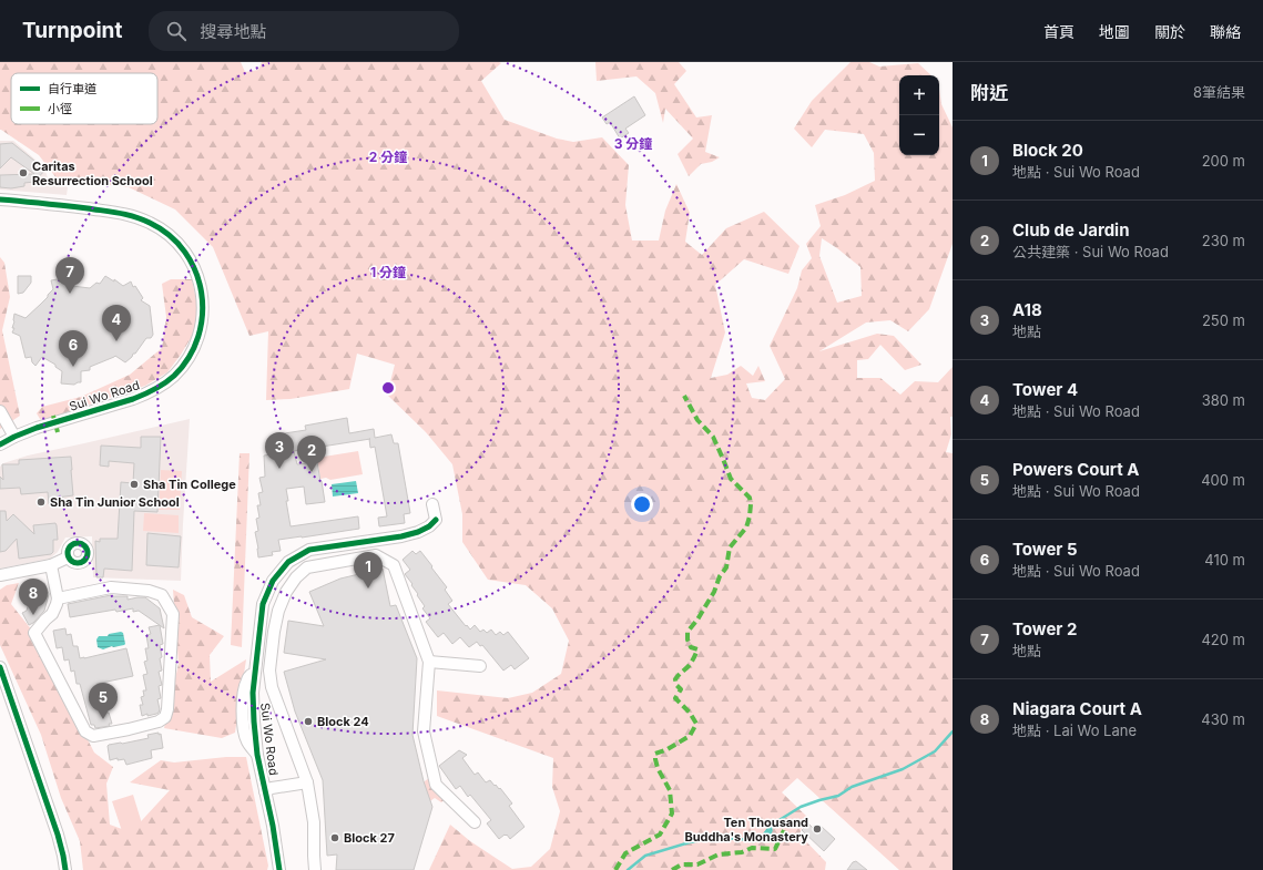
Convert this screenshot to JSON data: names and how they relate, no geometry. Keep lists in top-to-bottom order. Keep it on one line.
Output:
{"streets":{"street":["Sui Wo Road"]},"places":["Caritas Resurrection School","Sha Tin College","Sha Tin Junior School","Block 24","Ten Thousand Buddha's Monastery","Block 27"],"legend":["自行車道","小徑"],"page":{"header":"Turnpoint","search":"搜尋地點","nav":["首頁","地圖","關於","聯絡"],"heading":["附近","8筆結果"],"map_buttons":["+","−"],"list":[{"mark":"1","name":"Block 20","note":"地點 · Sui Wo Road","value":"200 m"},{"mark":"2","name":"Club de Jardin","note":"公共建築 · Sui Wo Road","value":"230 m"},{"mark":"3","name":"A18","note":"地點","value":"250 m"},{"mark":"4","name":"Tower 4","note":"地點 · Sui Wo Road","value":"380 m"},{"mark":"5","name":"Powers Court A","note":"地點 · Sui Wo Road","value":"400 m"},{"mark":"6","name":"Tower 5","note":"地點 · Sui Wo Road","value":"410 m"},{"mark":"7","name":"Tower 2","note":"地點","value":"420 m"},{"mark":"8","name":"Niagara Court A","note":"地點 · Lai Wo Lane","value":"430 m"}],"pins":["7","4","6","3","2","1","8","5"]},"rings":["3 分鐘","2 分鐘","1 分鐘"]}
